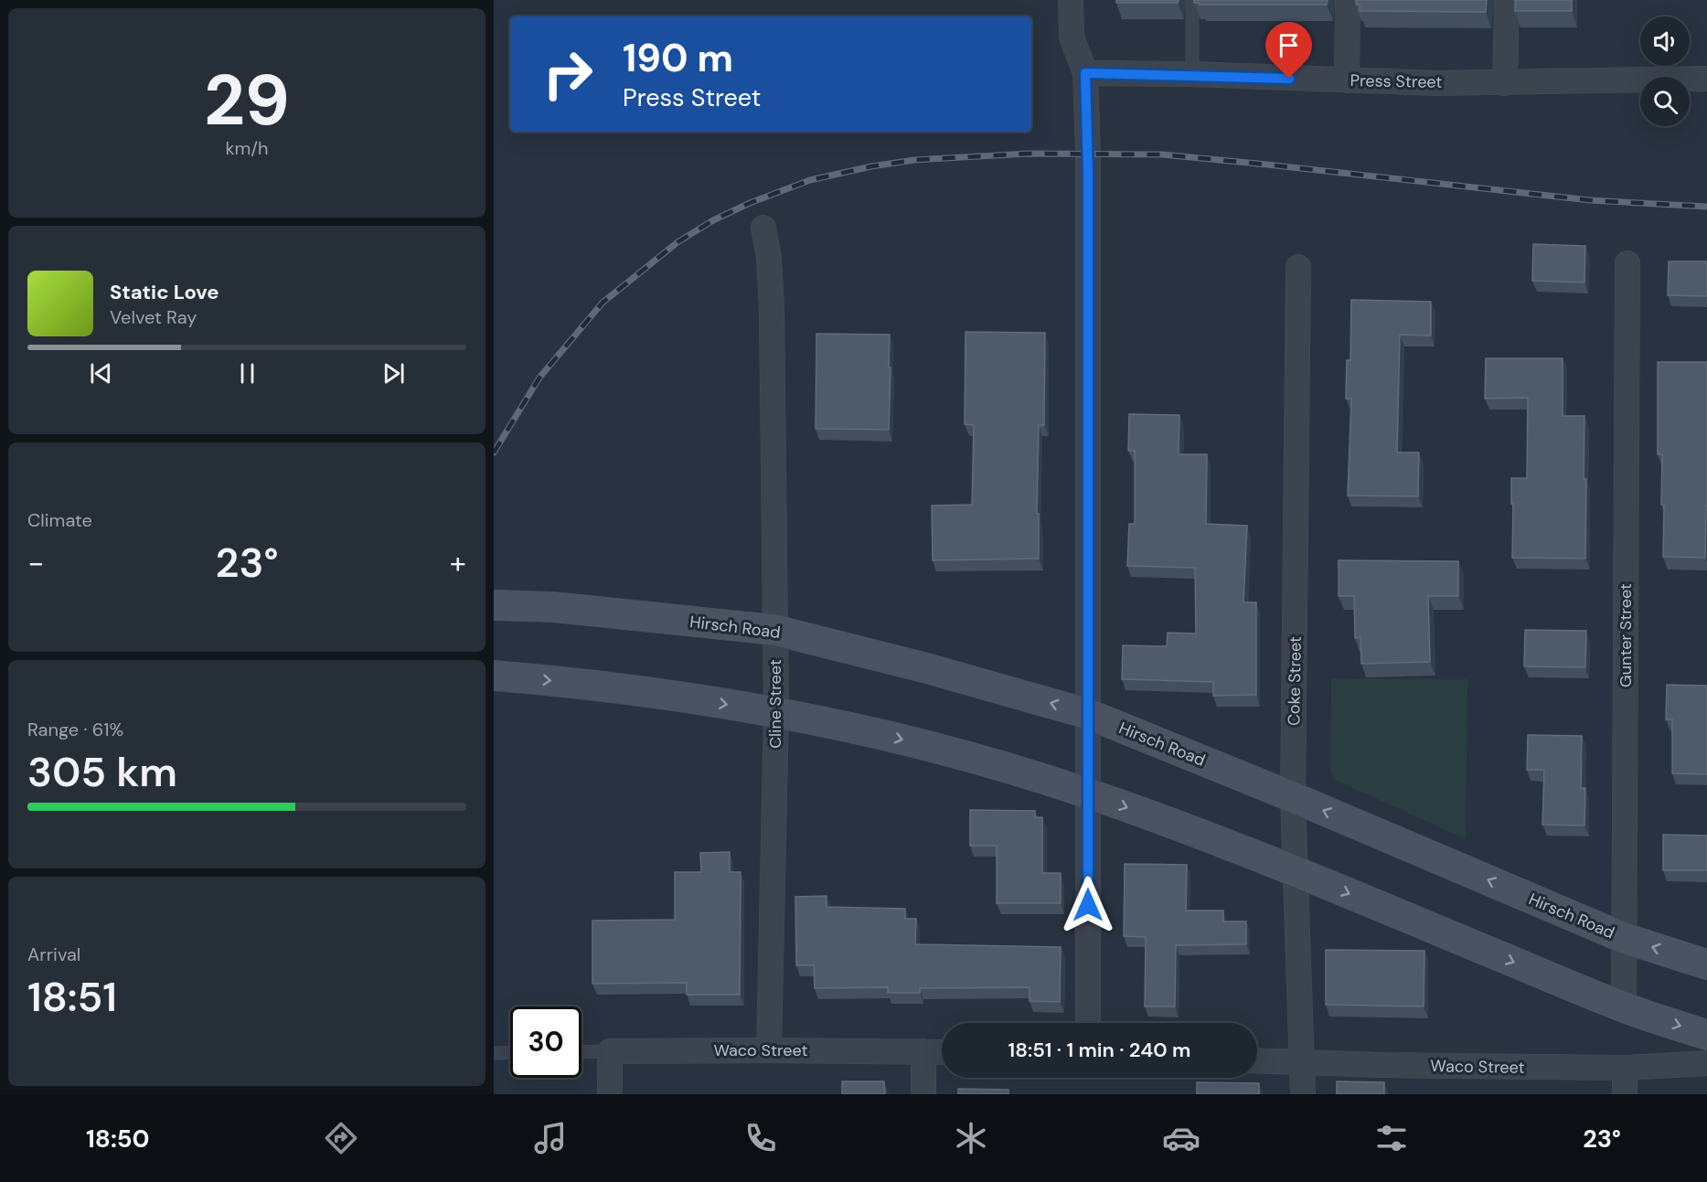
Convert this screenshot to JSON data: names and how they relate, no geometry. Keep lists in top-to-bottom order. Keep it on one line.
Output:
{"streets":{"main road":["Hirsch Road"],"street":["Press Street","Gunter Street","Coke Street","Cline Street","Waco Street"]},"crossings":[["Hirsch Road","Gunter Street"],["Hirsch Road","Coke Street"],["Hirsch Road","Cline Street"],["Coke Street","Waco Street"],["Cline Street","Waco Street"]],"page":{"tile":[["29","km/h"],"Climate",["Range · 61%","305 km"],["Arrival","18:51"]],"turn":["190 m","Press Street"],"song":["Static Love","Velvet Ray"],"heat":["−","23°","+"],"limit":"30","trip":"18:51 · 1 min · 240 m","tabs":["18:50","23°"]}}
